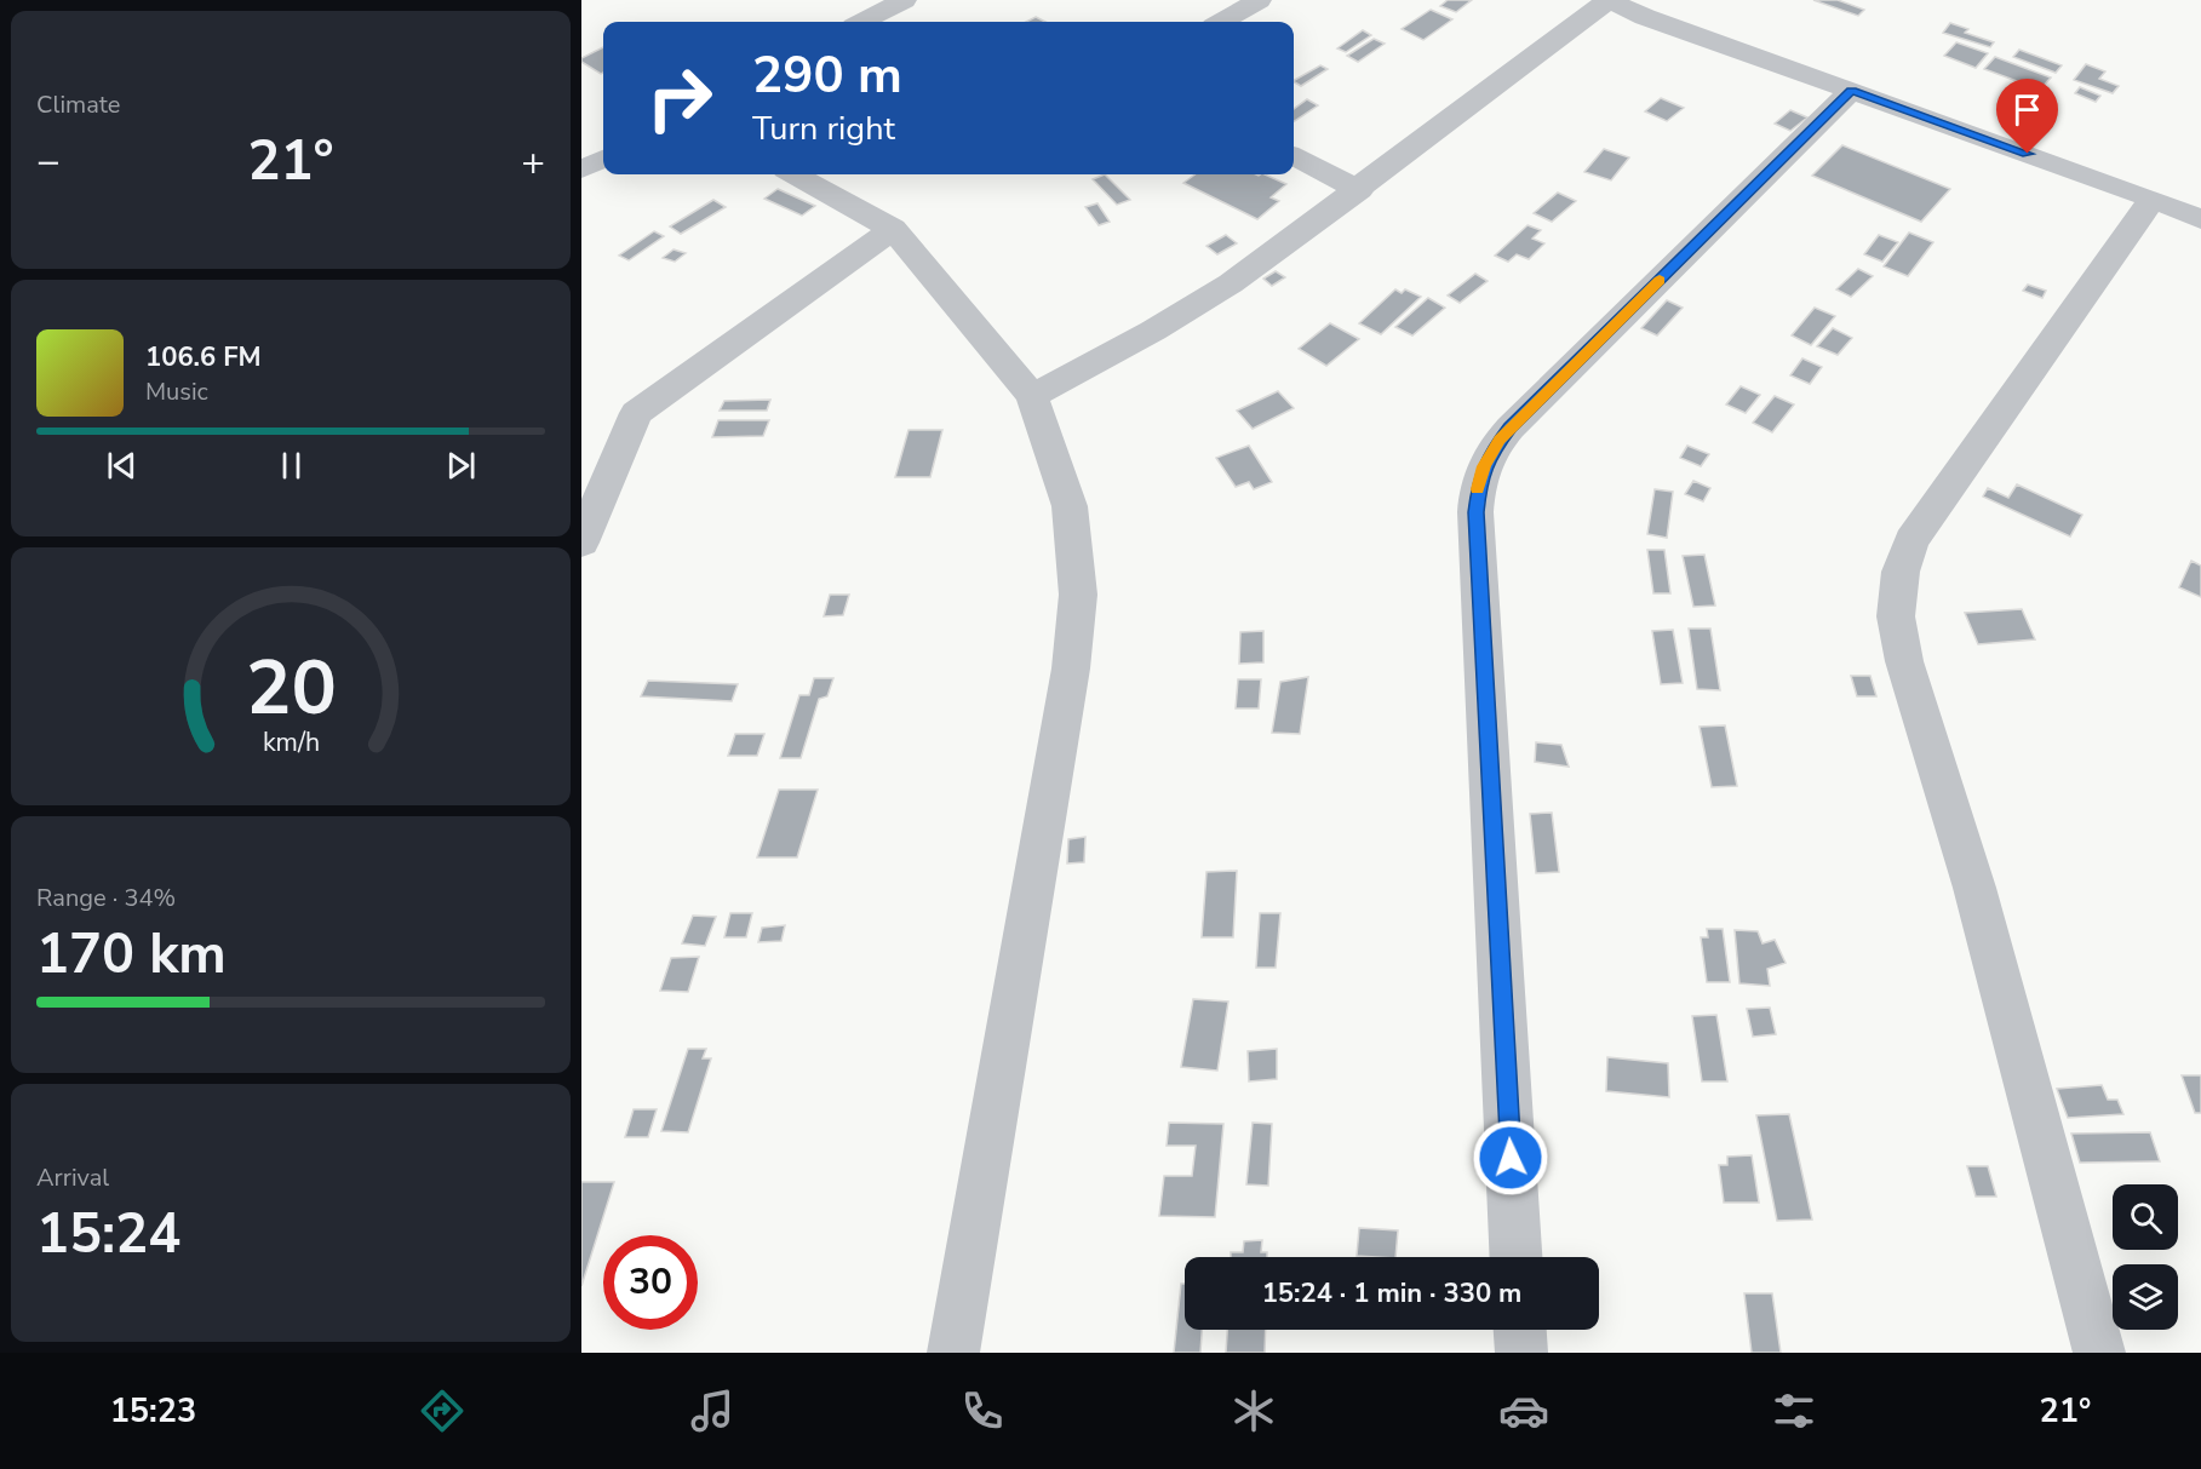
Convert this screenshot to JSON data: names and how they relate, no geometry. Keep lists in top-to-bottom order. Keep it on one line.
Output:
{"page":{"tile":["Climate",["Range · 34%","170 km"],["Arrival","15:24"]],"turn":["290 m","Turn right"],"heat":["−","21°","+"],"song":["106.6 FM","Music"],"limit":"30","trip":"15:24 · 1 min · 330 m","tabs":["15:23","21°"],"gauge":["20","km/h"]}}
